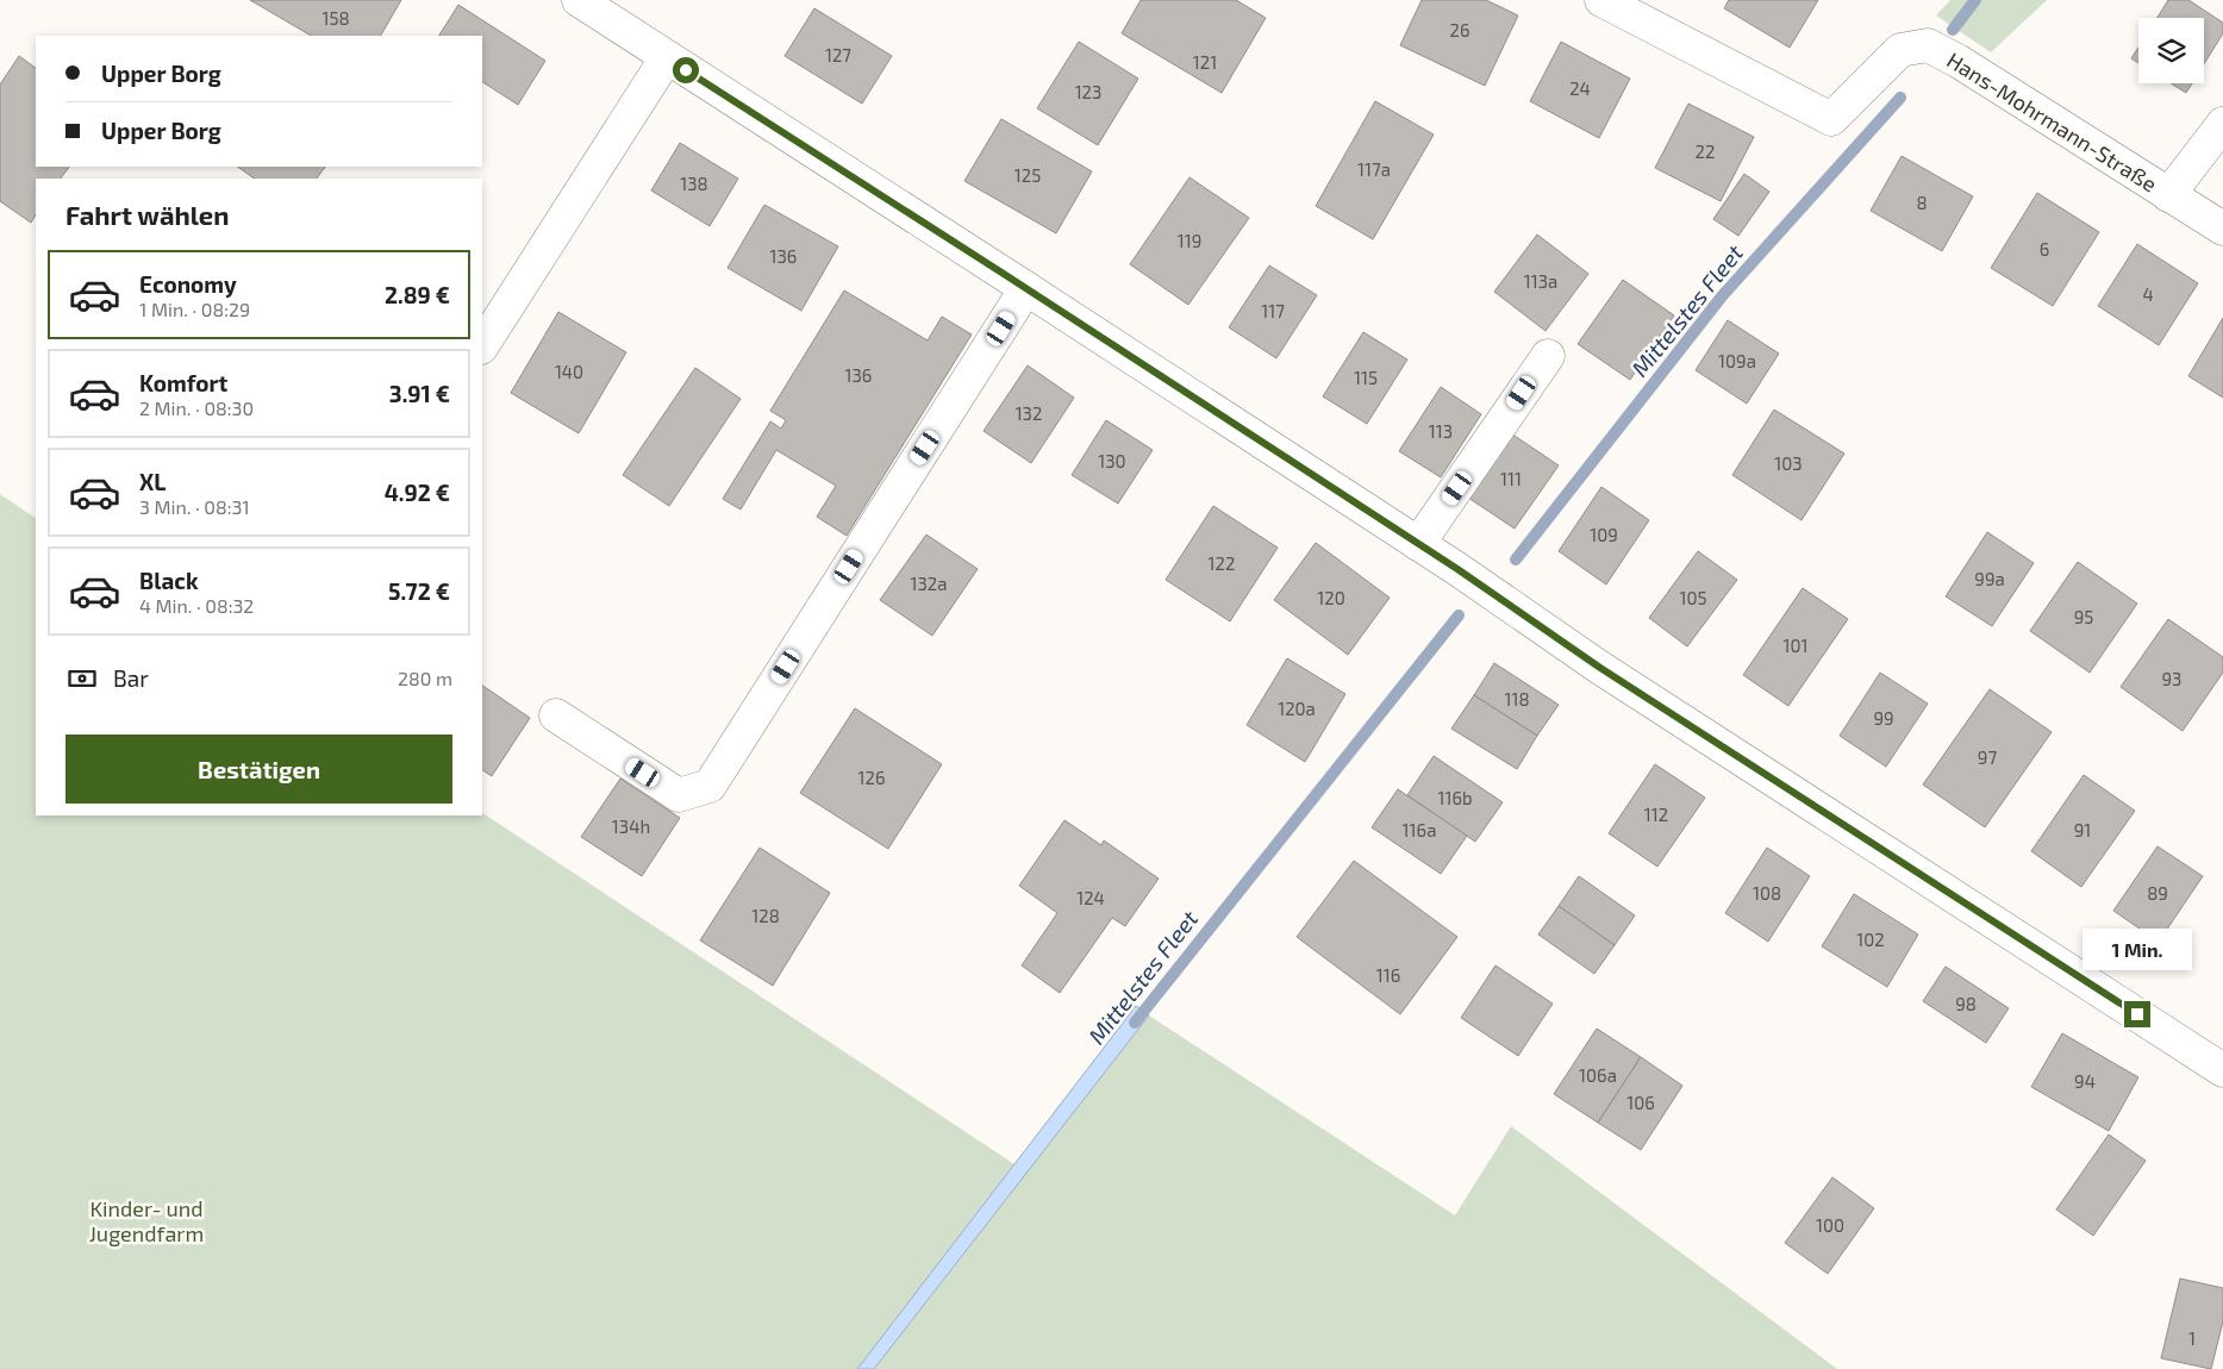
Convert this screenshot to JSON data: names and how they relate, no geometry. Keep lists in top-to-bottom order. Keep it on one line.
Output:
{"streets":{"street":["Hans-Mohrmann-Straße"]},"water":["Mittelstes Fleet"],"parks":["Kinder- und Jugendfarm"],"house_numbers":["158","26","127","121","24","123","22","117a","125","138","8","119","6","136","113a","4","117","109a","140","136","115","132","113","130","103","111","109","122","99a","132a","120","105","95","101","93","118","120a","99","97","126","116b","112","134h","116a","91","108","89","124","128","102","116","98","106a","94","106","100","1"],"page":{"banner":["Upper Borg","Upper Borg"],"heading":"Fahrt wählen","list":[{"name":"Economy","note":"1 Min. · 08:29","value":"2.89 €"},{"name":"Komfort","note":"2 Min. · 08:30","value":"3.91 €"},{"name":"XL","note":"3 Min. · 08:31","value":"4.92 €"},{"name":"Black","note":"4 Min. · 08:32","value":"5.72 €"}],"pay":["Bar","280 m"],"buttons":"Bestätigen","bubble":"1 Min."}}
